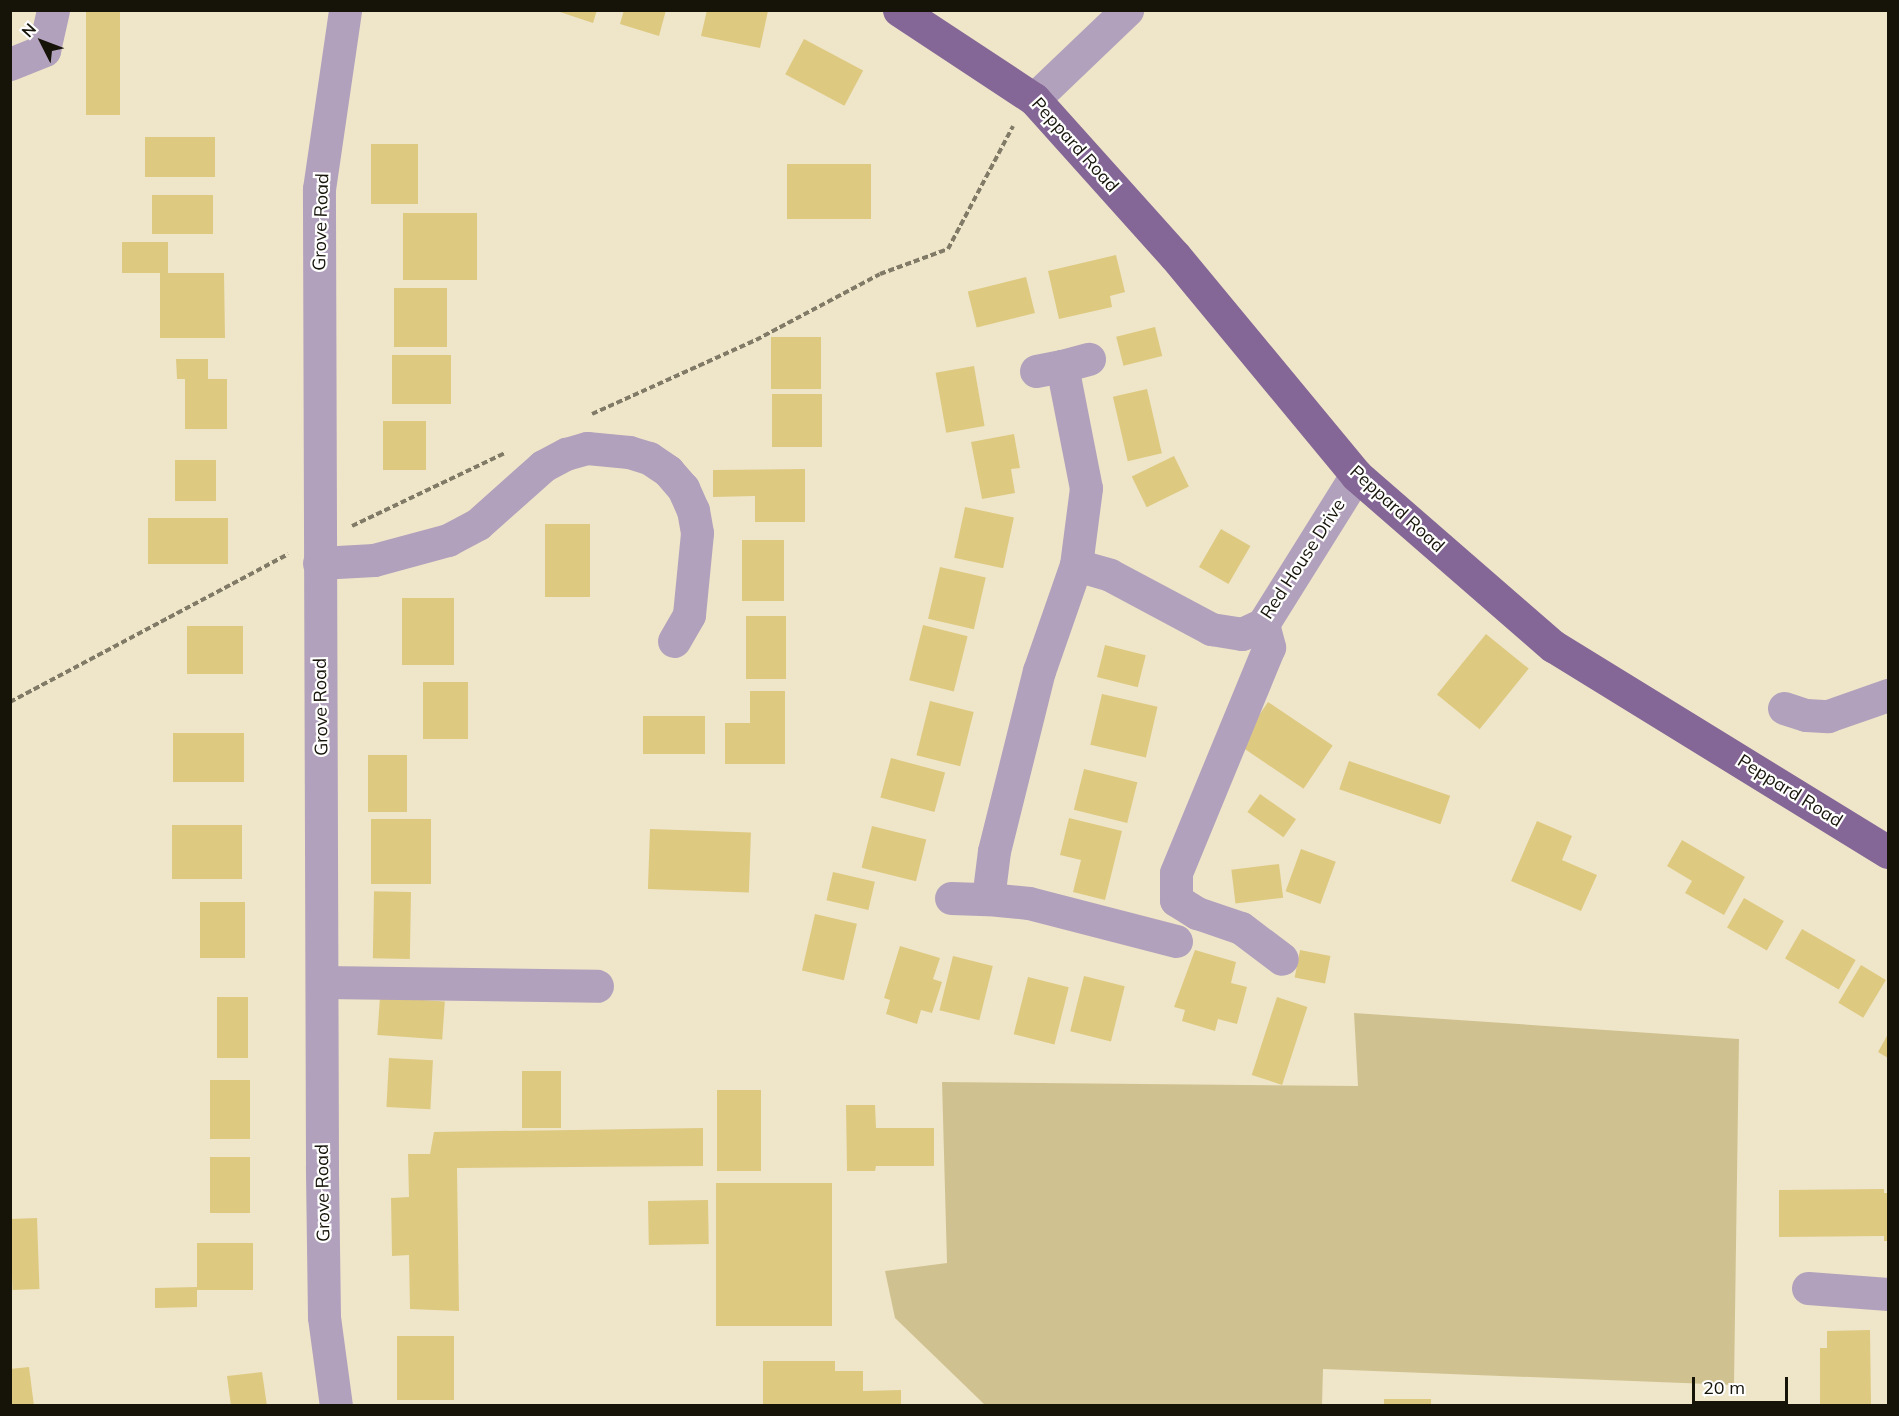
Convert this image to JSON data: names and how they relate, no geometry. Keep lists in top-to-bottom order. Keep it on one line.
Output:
{"streets":{"main road":["Peppard Road"],"street":["Grove Road","Red House Drive"]},"crossings":[["Peppard Road","Red House Drive"]],"scale_bar":"20 m","north":"top left"}
